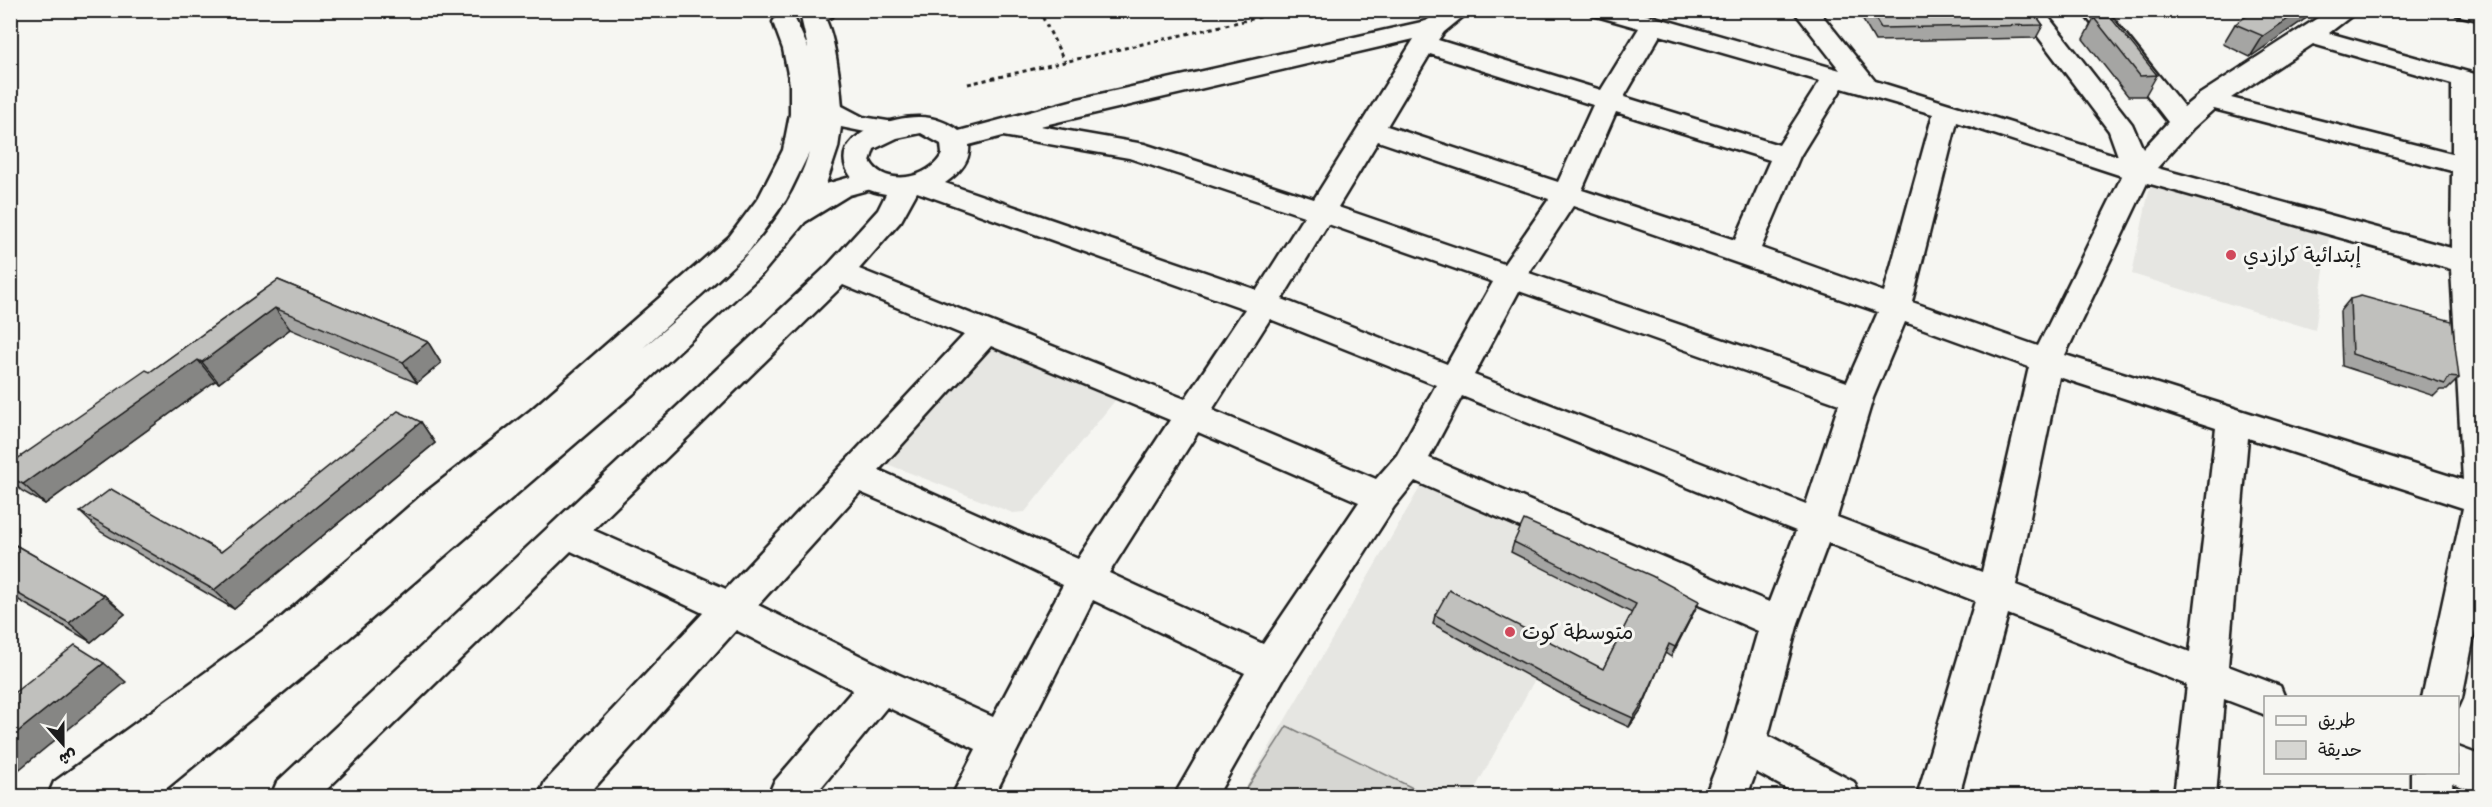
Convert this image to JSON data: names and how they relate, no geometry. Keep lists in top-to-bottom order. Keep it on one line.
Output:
{"places":["إبتدائية كرازدي","متوسطة كوت"],"legend":["طريق","حديقة"],"north":"bottom"}
